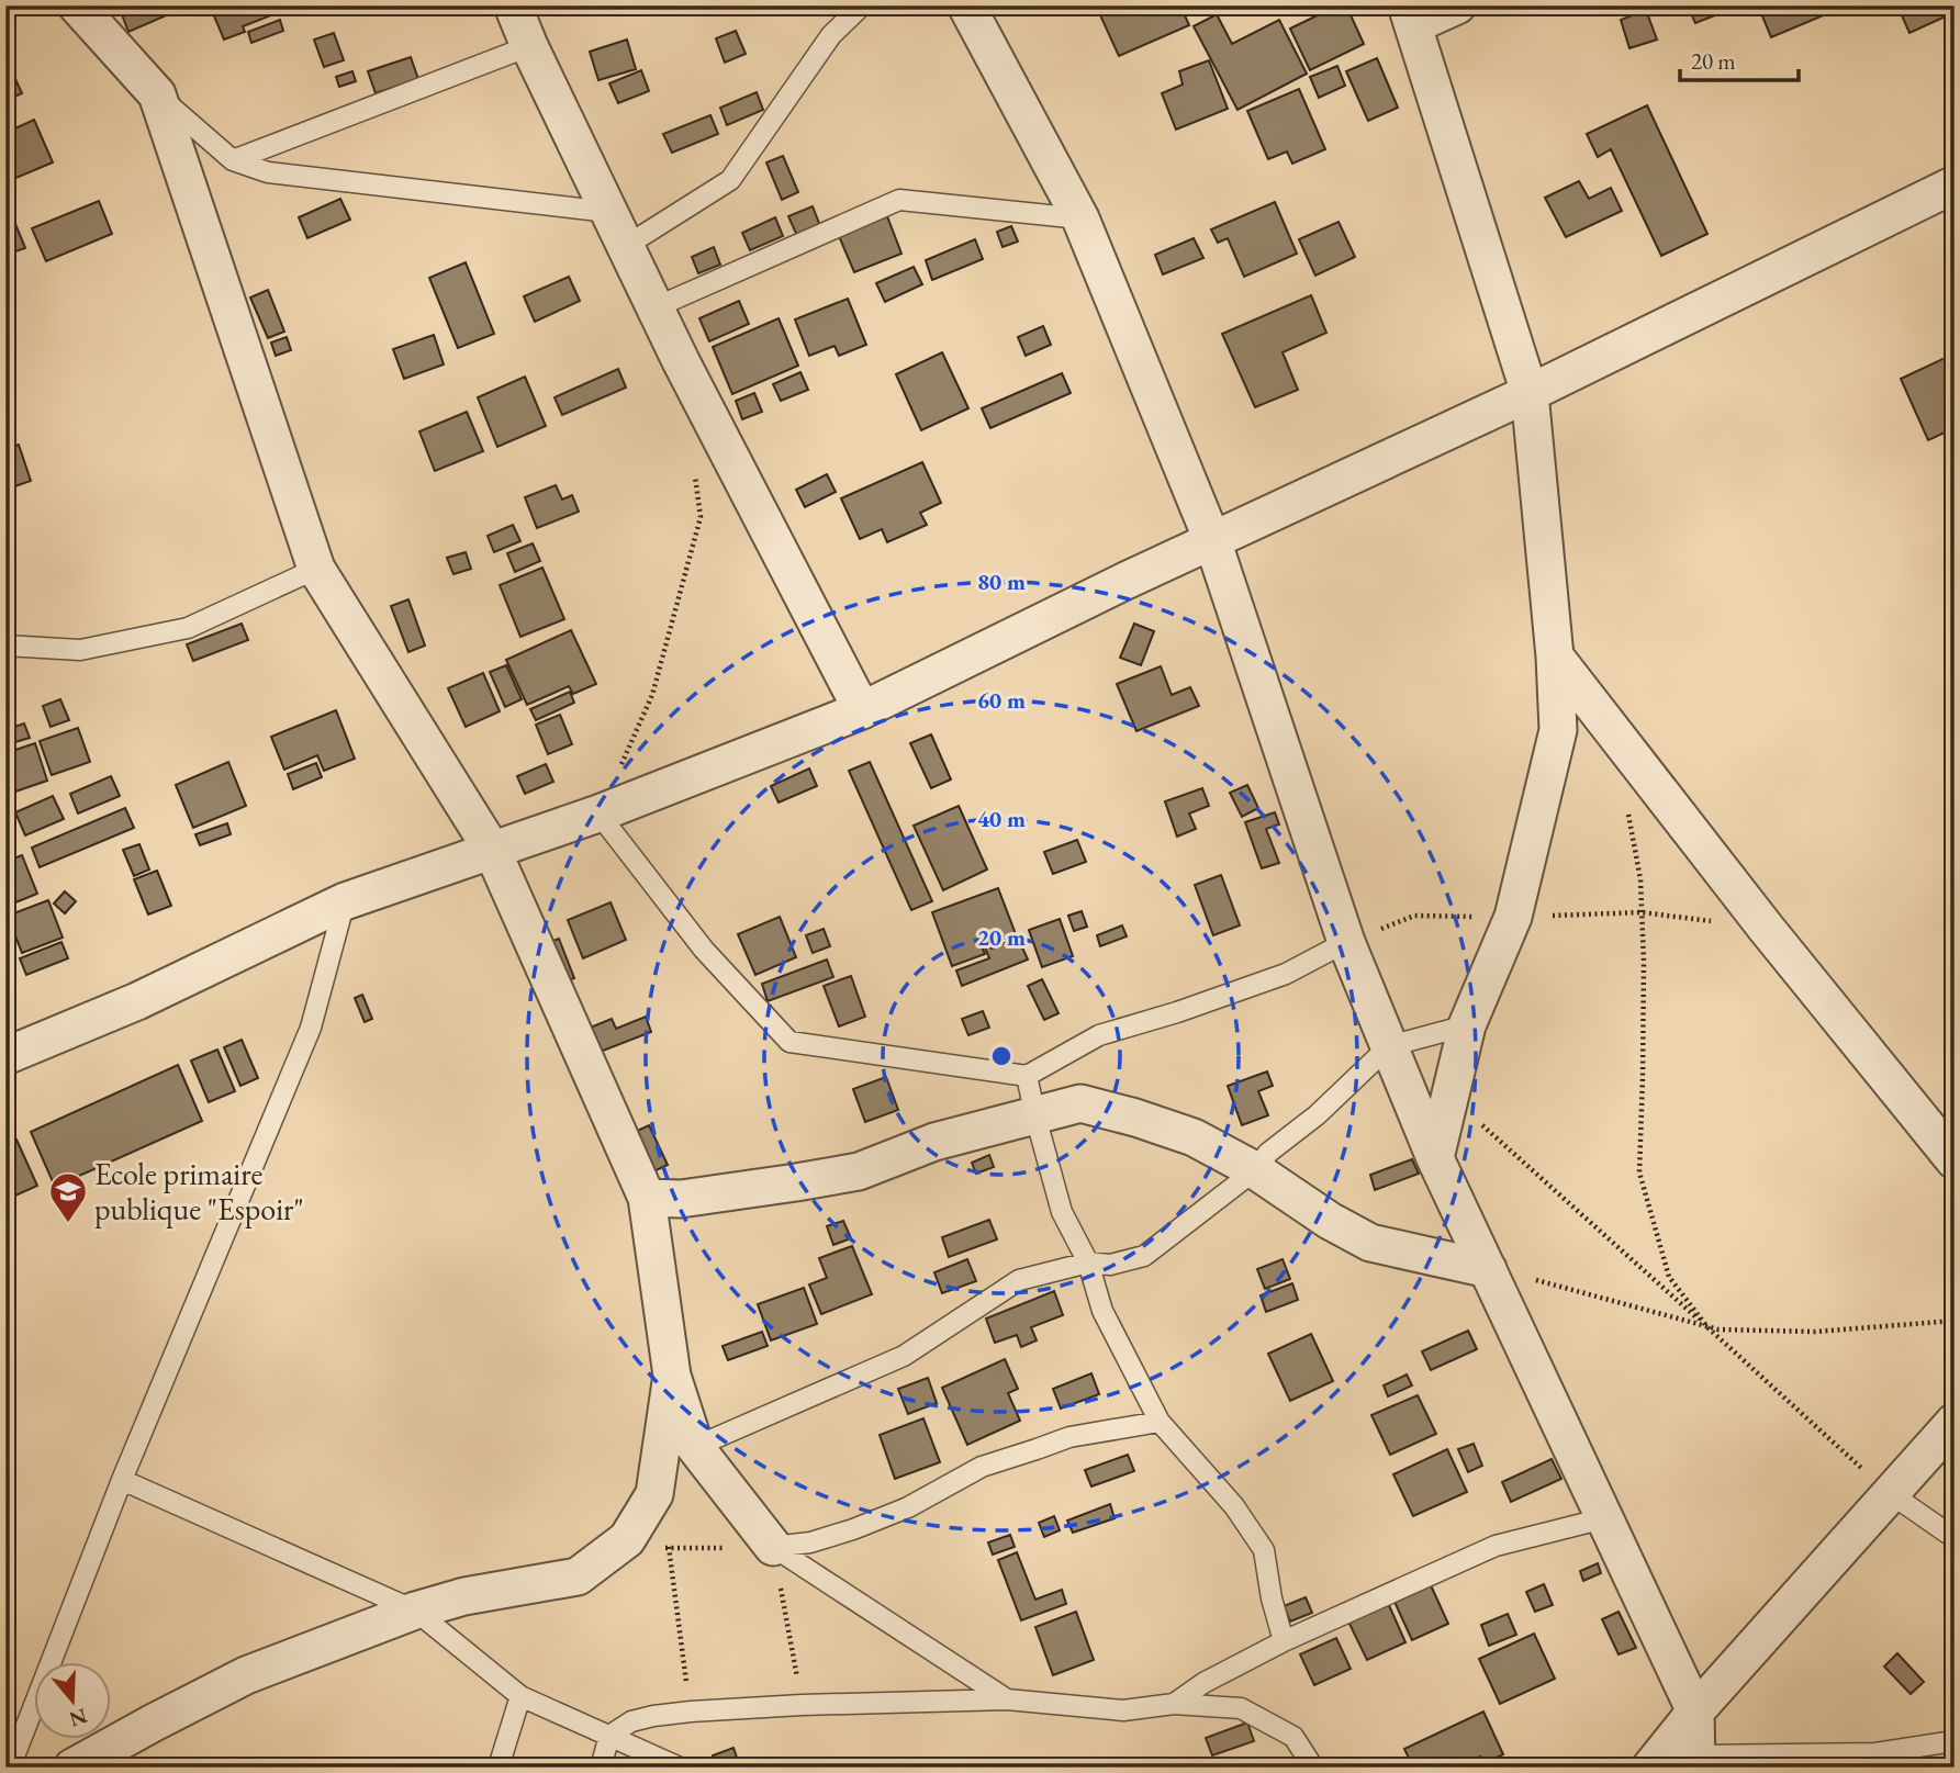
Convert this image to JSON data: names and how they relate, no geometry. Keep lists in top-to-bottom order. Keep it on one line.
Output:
{"places":{"school or university":["Ecole primaire publique \"Espoir\""]},"scale_bar":"20 m","north":"bottom","rings":["80 m","60 m","40 m","20 m"]}
